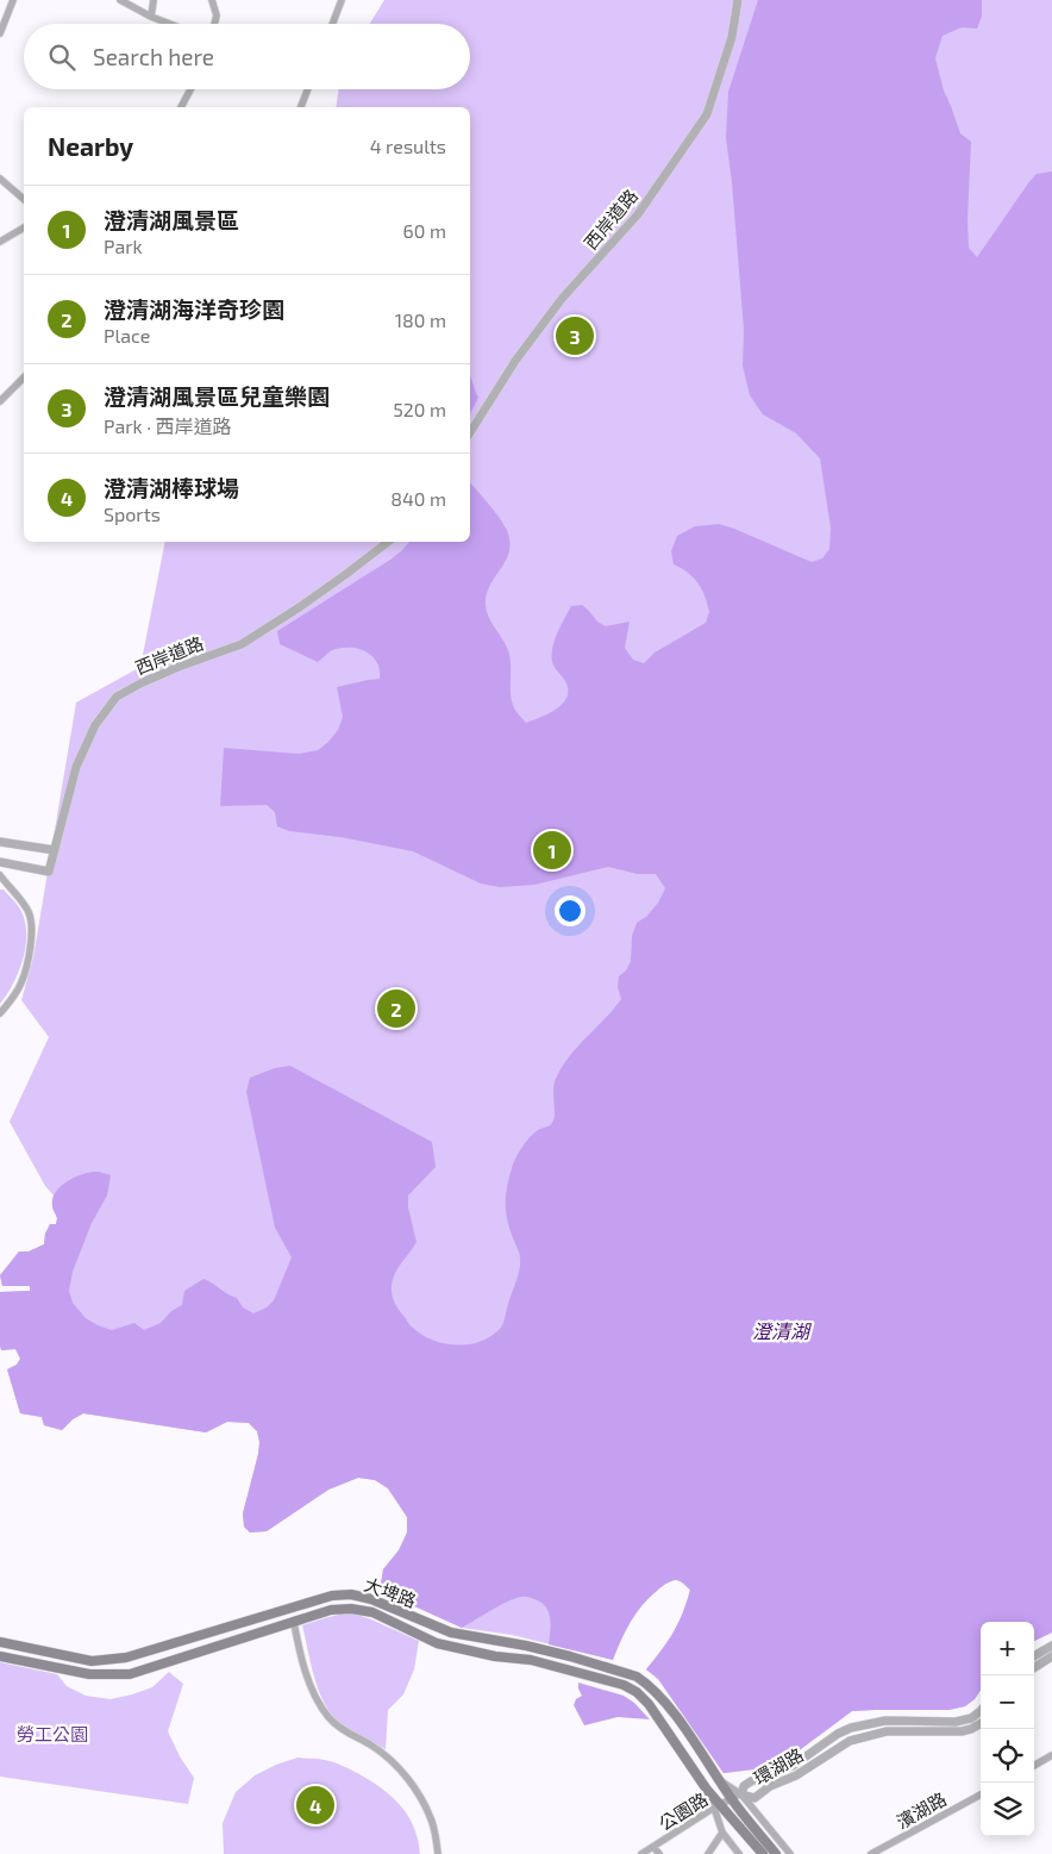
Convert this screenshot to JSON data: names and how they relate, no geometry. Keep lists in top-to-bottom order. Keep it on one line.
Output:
{"streets":{"main road":["大埤路"],"street":["西岸道路","環湖路","濱湖路","公園路"]},"crossings":[["大埤路","環湖路"],["大埤路","公園路"],["環湖路","公園路"]],"water":["澄清湖"],"parks":["勞工公園"],"page":{"search":"Search here","heading":["Nearby","4 results"],"list":[{"mark":"1","name":"澄清湖風景區","note":"Park","value":"60 m"},{"mark":"2","name":"澄清湖海洋奇珍園","note":"Place","value":"180 m"},{"mark":"3","name":"澄清湖風景區兒童樂園","note":"Park · 西岸道路","value":"520 m"},{"mark":"4","name":"澄清湖棒球場","note":"Sports","value":"840 m"}],"pins":["3","1","2","4"],"map_buttons":["+","−"]}}
